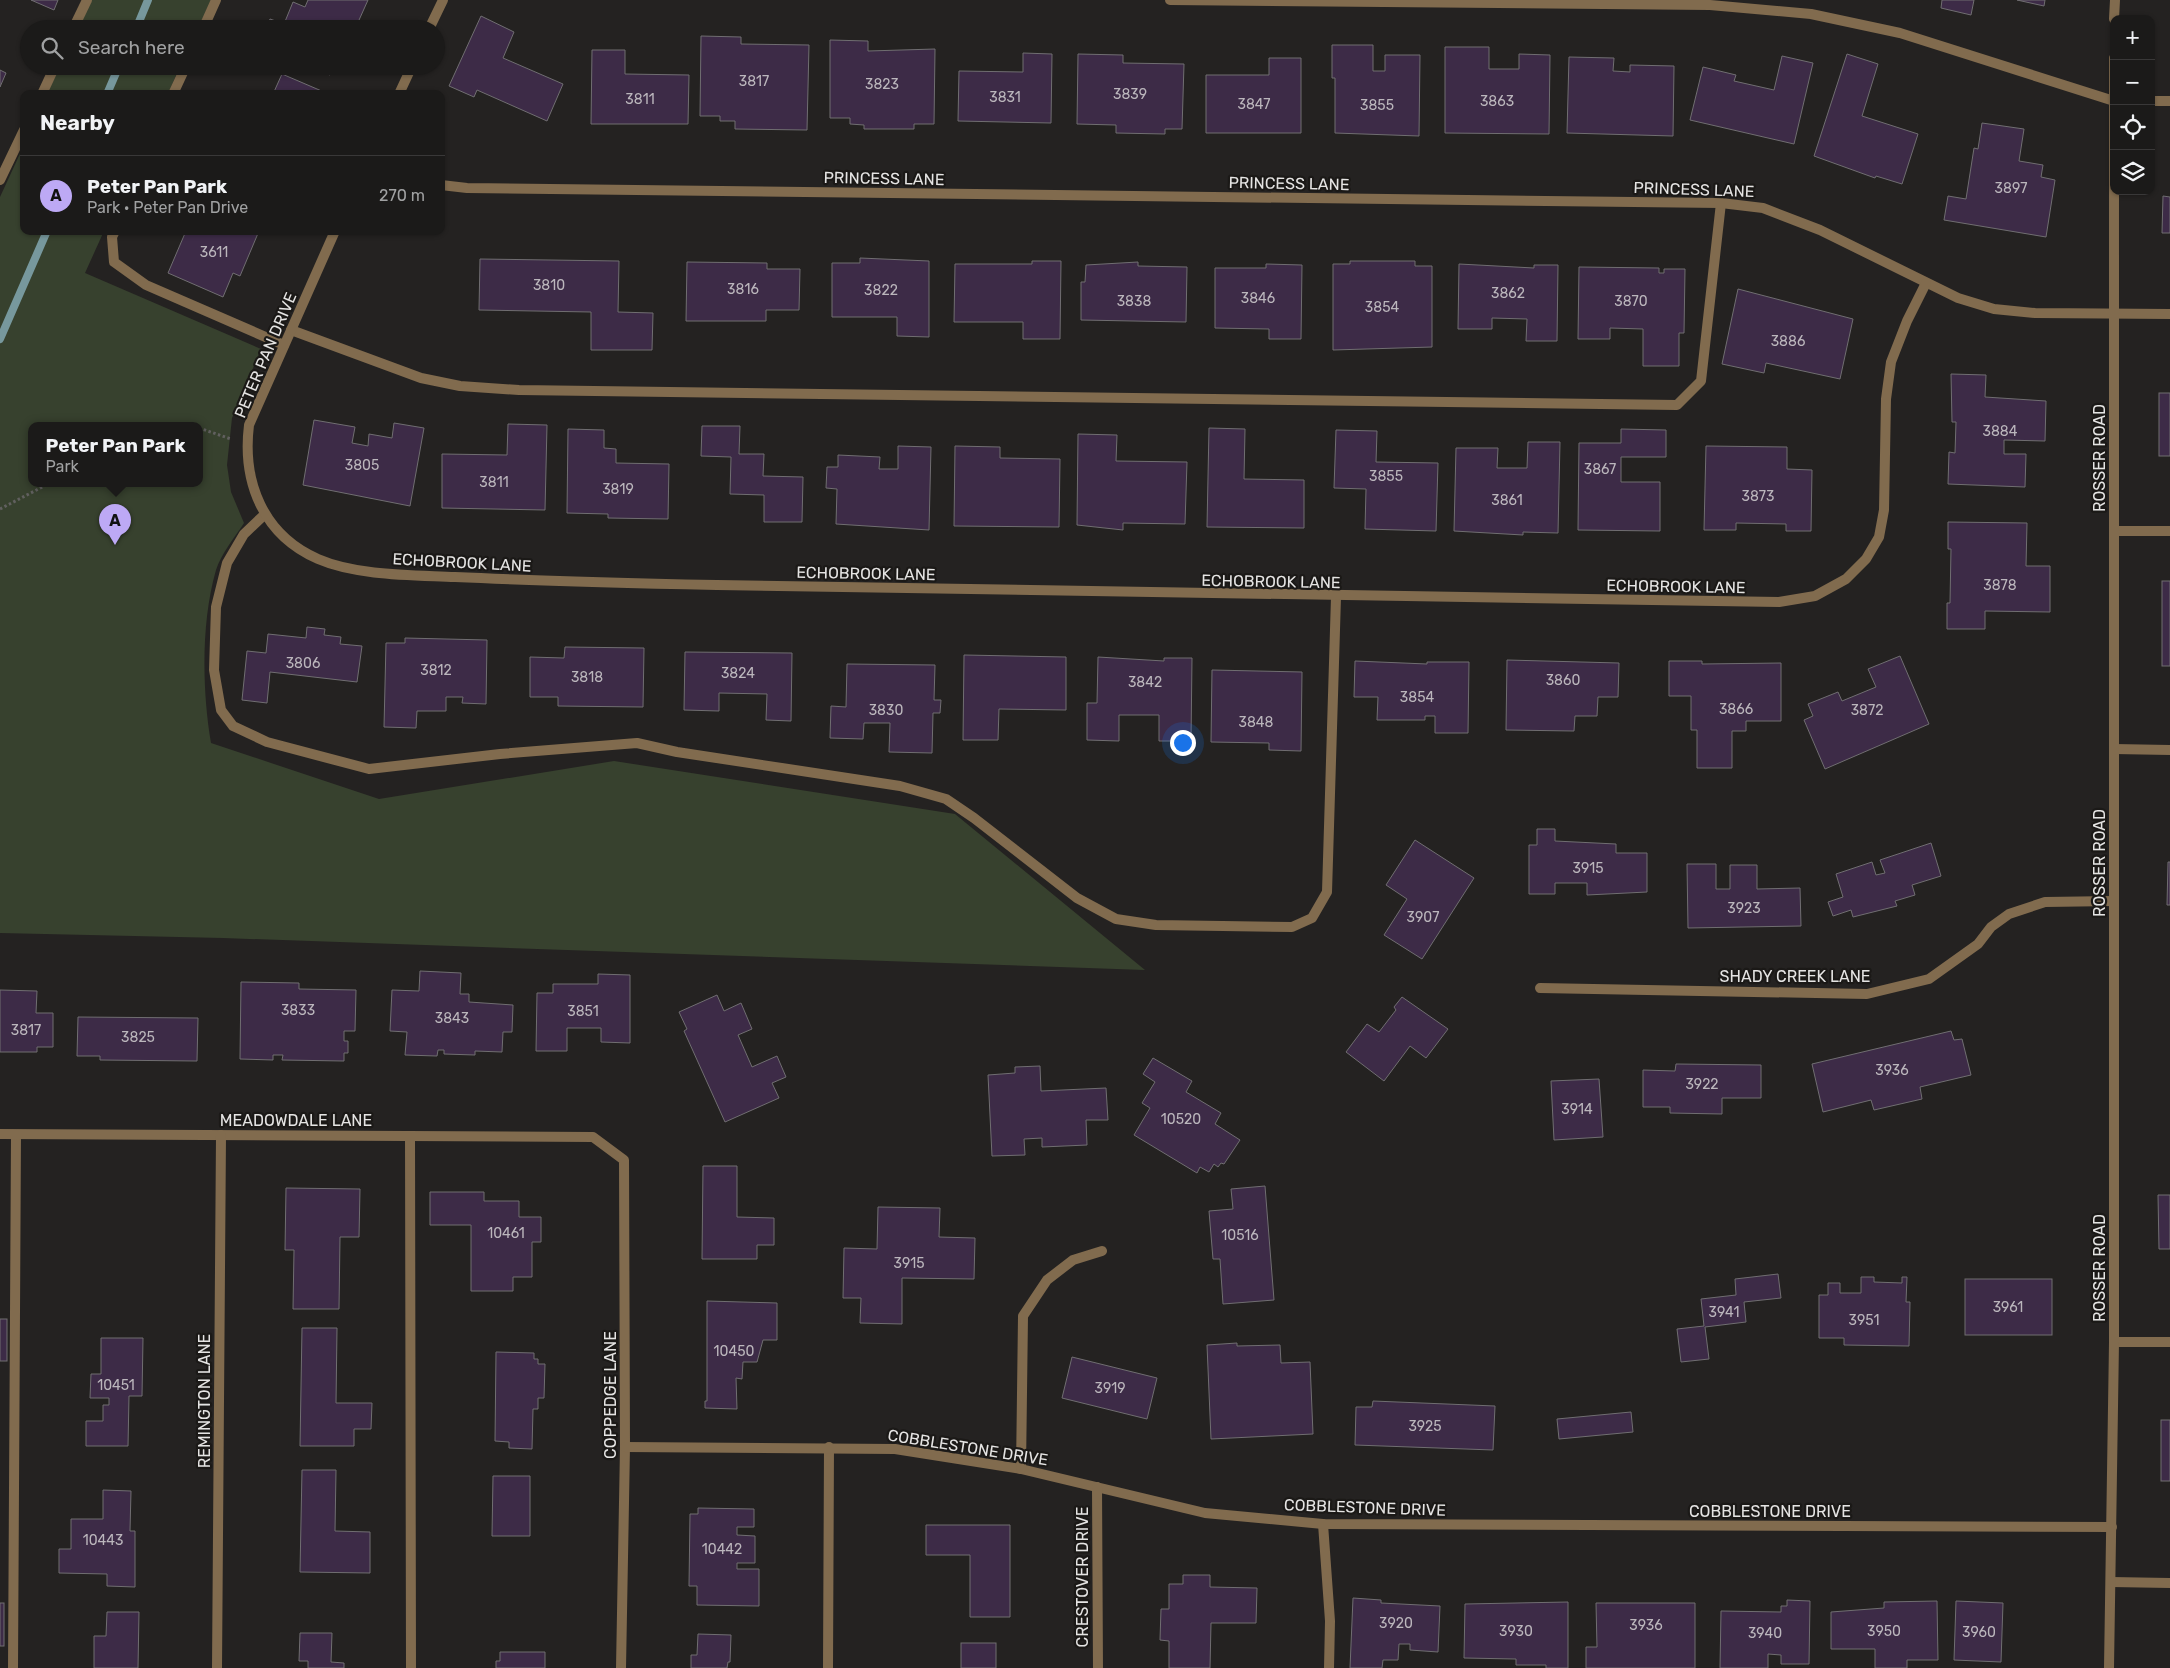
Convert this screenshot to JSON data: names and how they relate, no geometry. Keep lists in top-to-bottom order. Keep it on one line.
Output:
{"streets":{"street":["PRINCESS LANE","PETER PAN DRIVE","ROSSER ROAD","ECHOBROOK LANE","SHADY CREEK LANE","MEADOWDALE LANE","COPPEDGE LANE","REMINGTON LANE","COBBLESTONE DRIVE","CRESTOVER DRIVE"]},"crossings":[["PRINCESS LANE","ROSSER ROAD"],["PRINCESS LANE","ECHOBROOK LANE"],["PETER PAN DRIVE","ECHOBROOK LANE"],["ROSSER ROAD","SHADY CREEK LANE"],["ROSSER ROAD","COBBLESTONE DRIVE"],["MEADOWDALE LANE","COPPEDGE LANE"],["MEADOWDALE LANE","REMINGTON LANE"],["COPPEDGE LANE","COBBLESTONE DRIVE"],["COBBLESTONE DRIVE","CRESTOVER DRIVE"]],"house_numbers":["3817","3823","3839","3831","3811","3863","3847","3855","3897","3611","3810","3816","3822","3862","3846","3838","3870","3854","3886","3884","3805","3867","3855","3811","3819","3873","3861","3878","3806","3812","3824","3818","3860","3842","3854","3866","3830","3872","3848","3915","3923","3907","3833","3851","3843","3817","3825","3936","3922","3914","10520","10461","10516","3915","3961","3941","3951","10450","10451","3919","3925","10443","10442","3920","3936","3930","3950","3960","3940"],"page":{"map_buttons":["+","−"],"search":"Search here","heading":"Nearby","list":[{"mark":"A","name":"Peter Pan Park","note":"Park · Peter Pan Drive","value":"270 m"}],"popup":["Peter Pan Park","Park"],"pins":"A"}}
